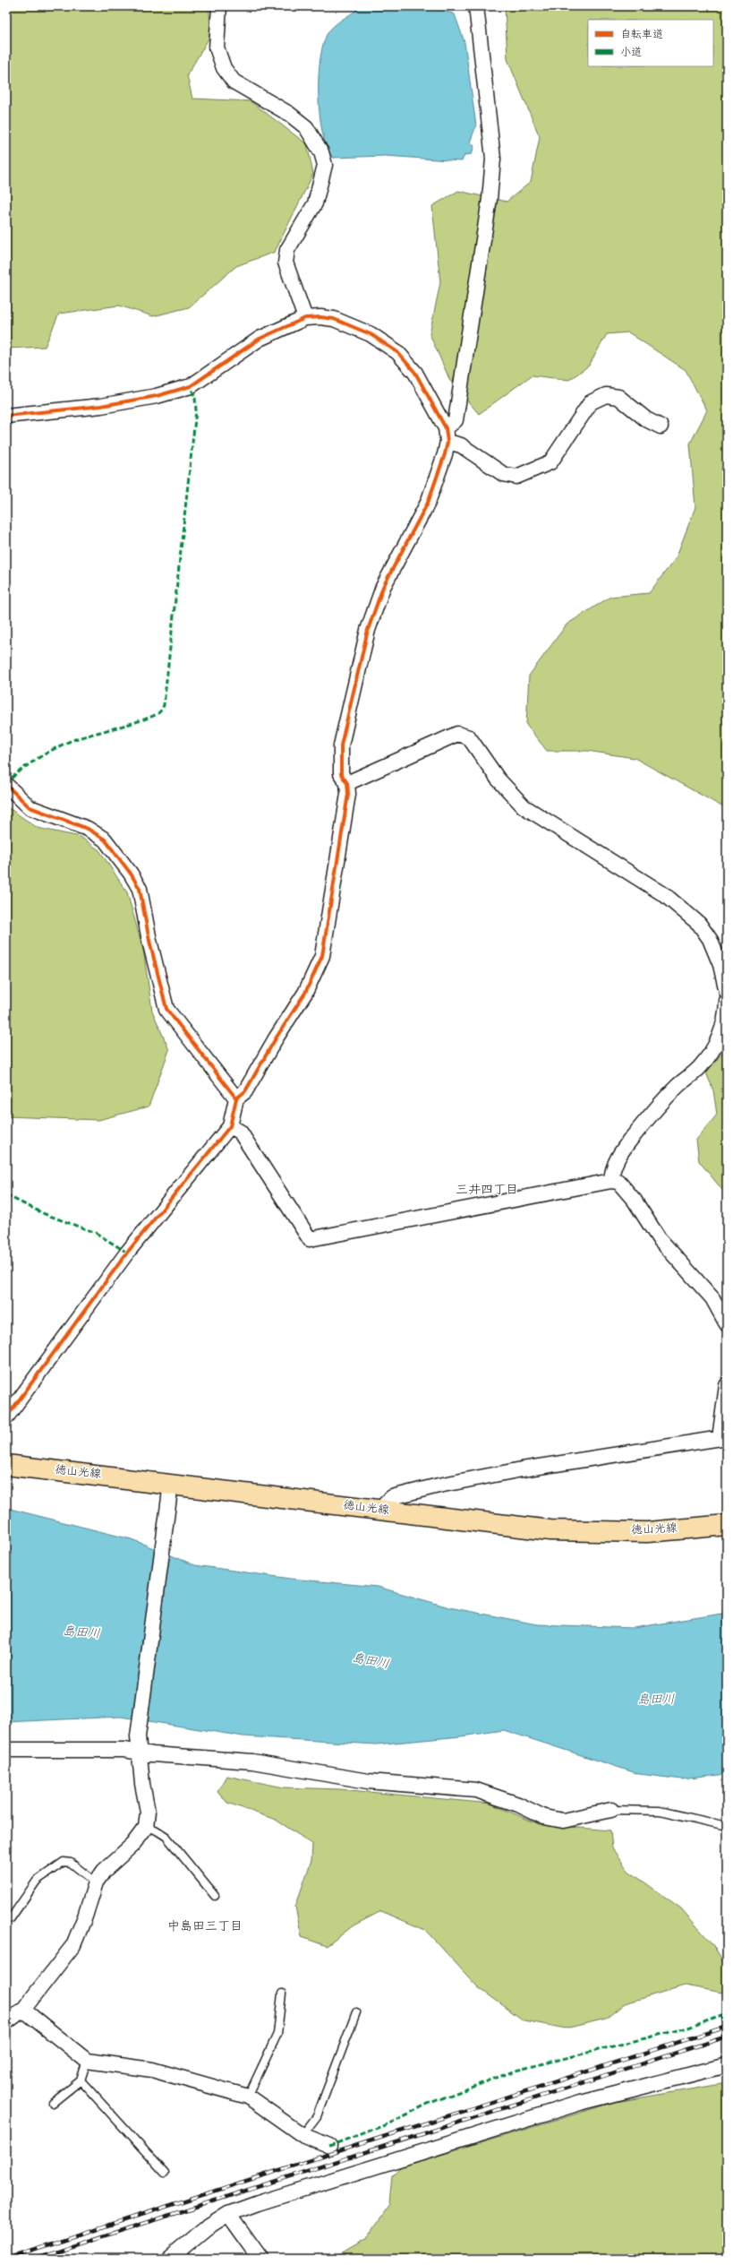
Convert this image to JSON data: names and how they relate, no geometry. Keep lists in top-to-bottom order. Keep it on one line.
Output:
{"streets":{"main road":["徳山光線"]},"districts":["三井四丁目","中島田三丁目"],"water":["島田川"],"legend":["自転車道","小道"]}
